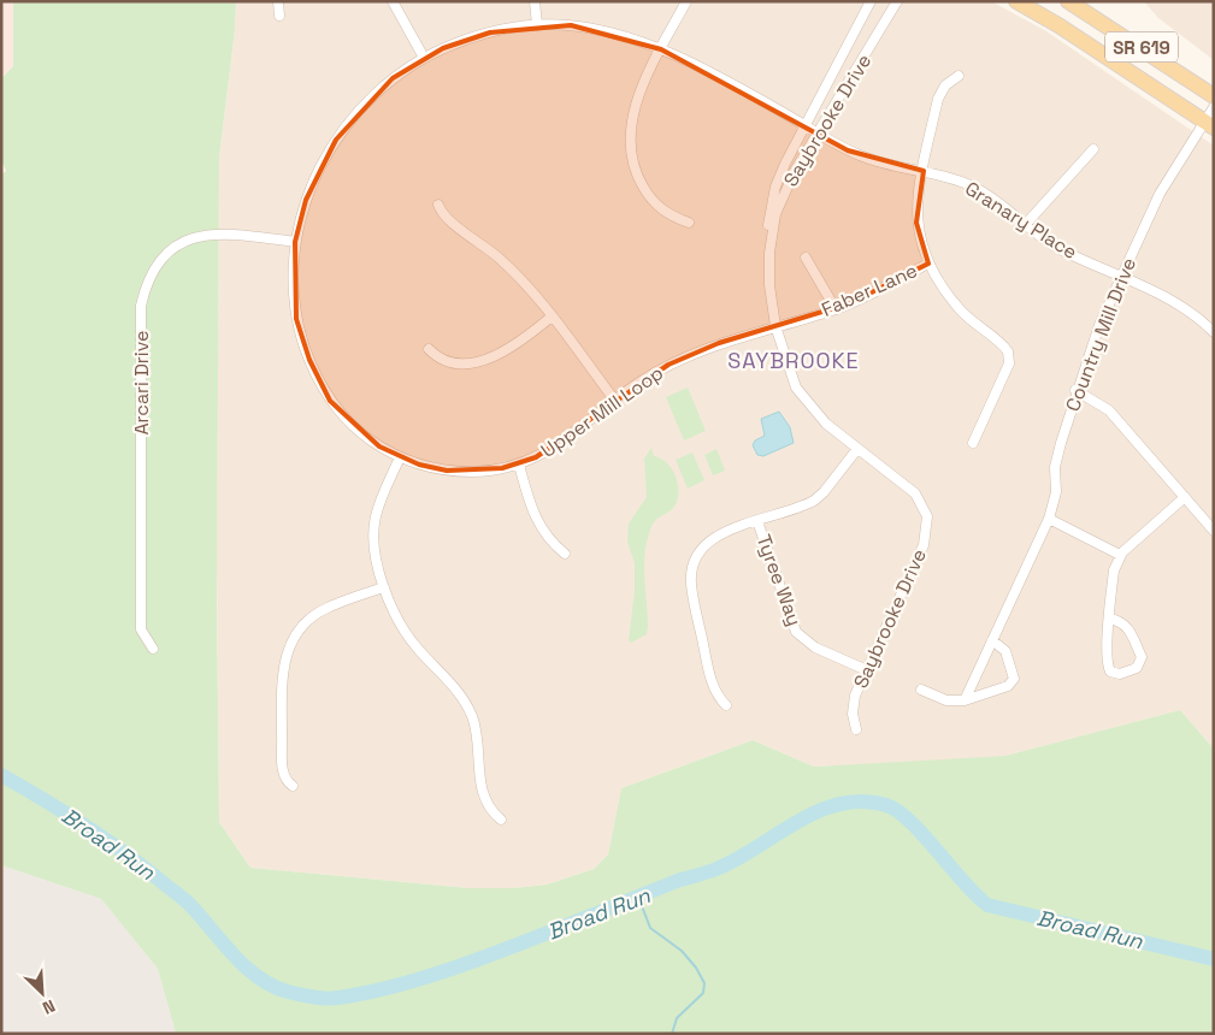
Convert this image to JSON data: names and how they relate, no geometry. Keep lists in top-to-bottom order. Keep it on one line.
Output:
{"streets":{"main road":["SR 619"],"street":["Saybrooke Drive","Granary Place","Faber Lane","Country Mill Drive","Arcari Drive","Upper Mill Loop","Tyree Way"]},"crossings":[["SR 619","Country Mill Drive"],["Saybrooke Drive","Granary Place"],["Saybrooke Drive","Faber Lane"],["Saybrooke Drive","Upper Mill Loop"],["Saybrooke Drive","Tyree Way"],["Granary Place","Country Mill Drive"],["Granary Place","Upper Mill Loop"],["Faber Lane","Upper Mill Loop"],["Arcari Drive","Upper Mill Loop"]],"districts":["SAYBROOKE"],"water":["Broad Run"],"north":"bottom right"}
